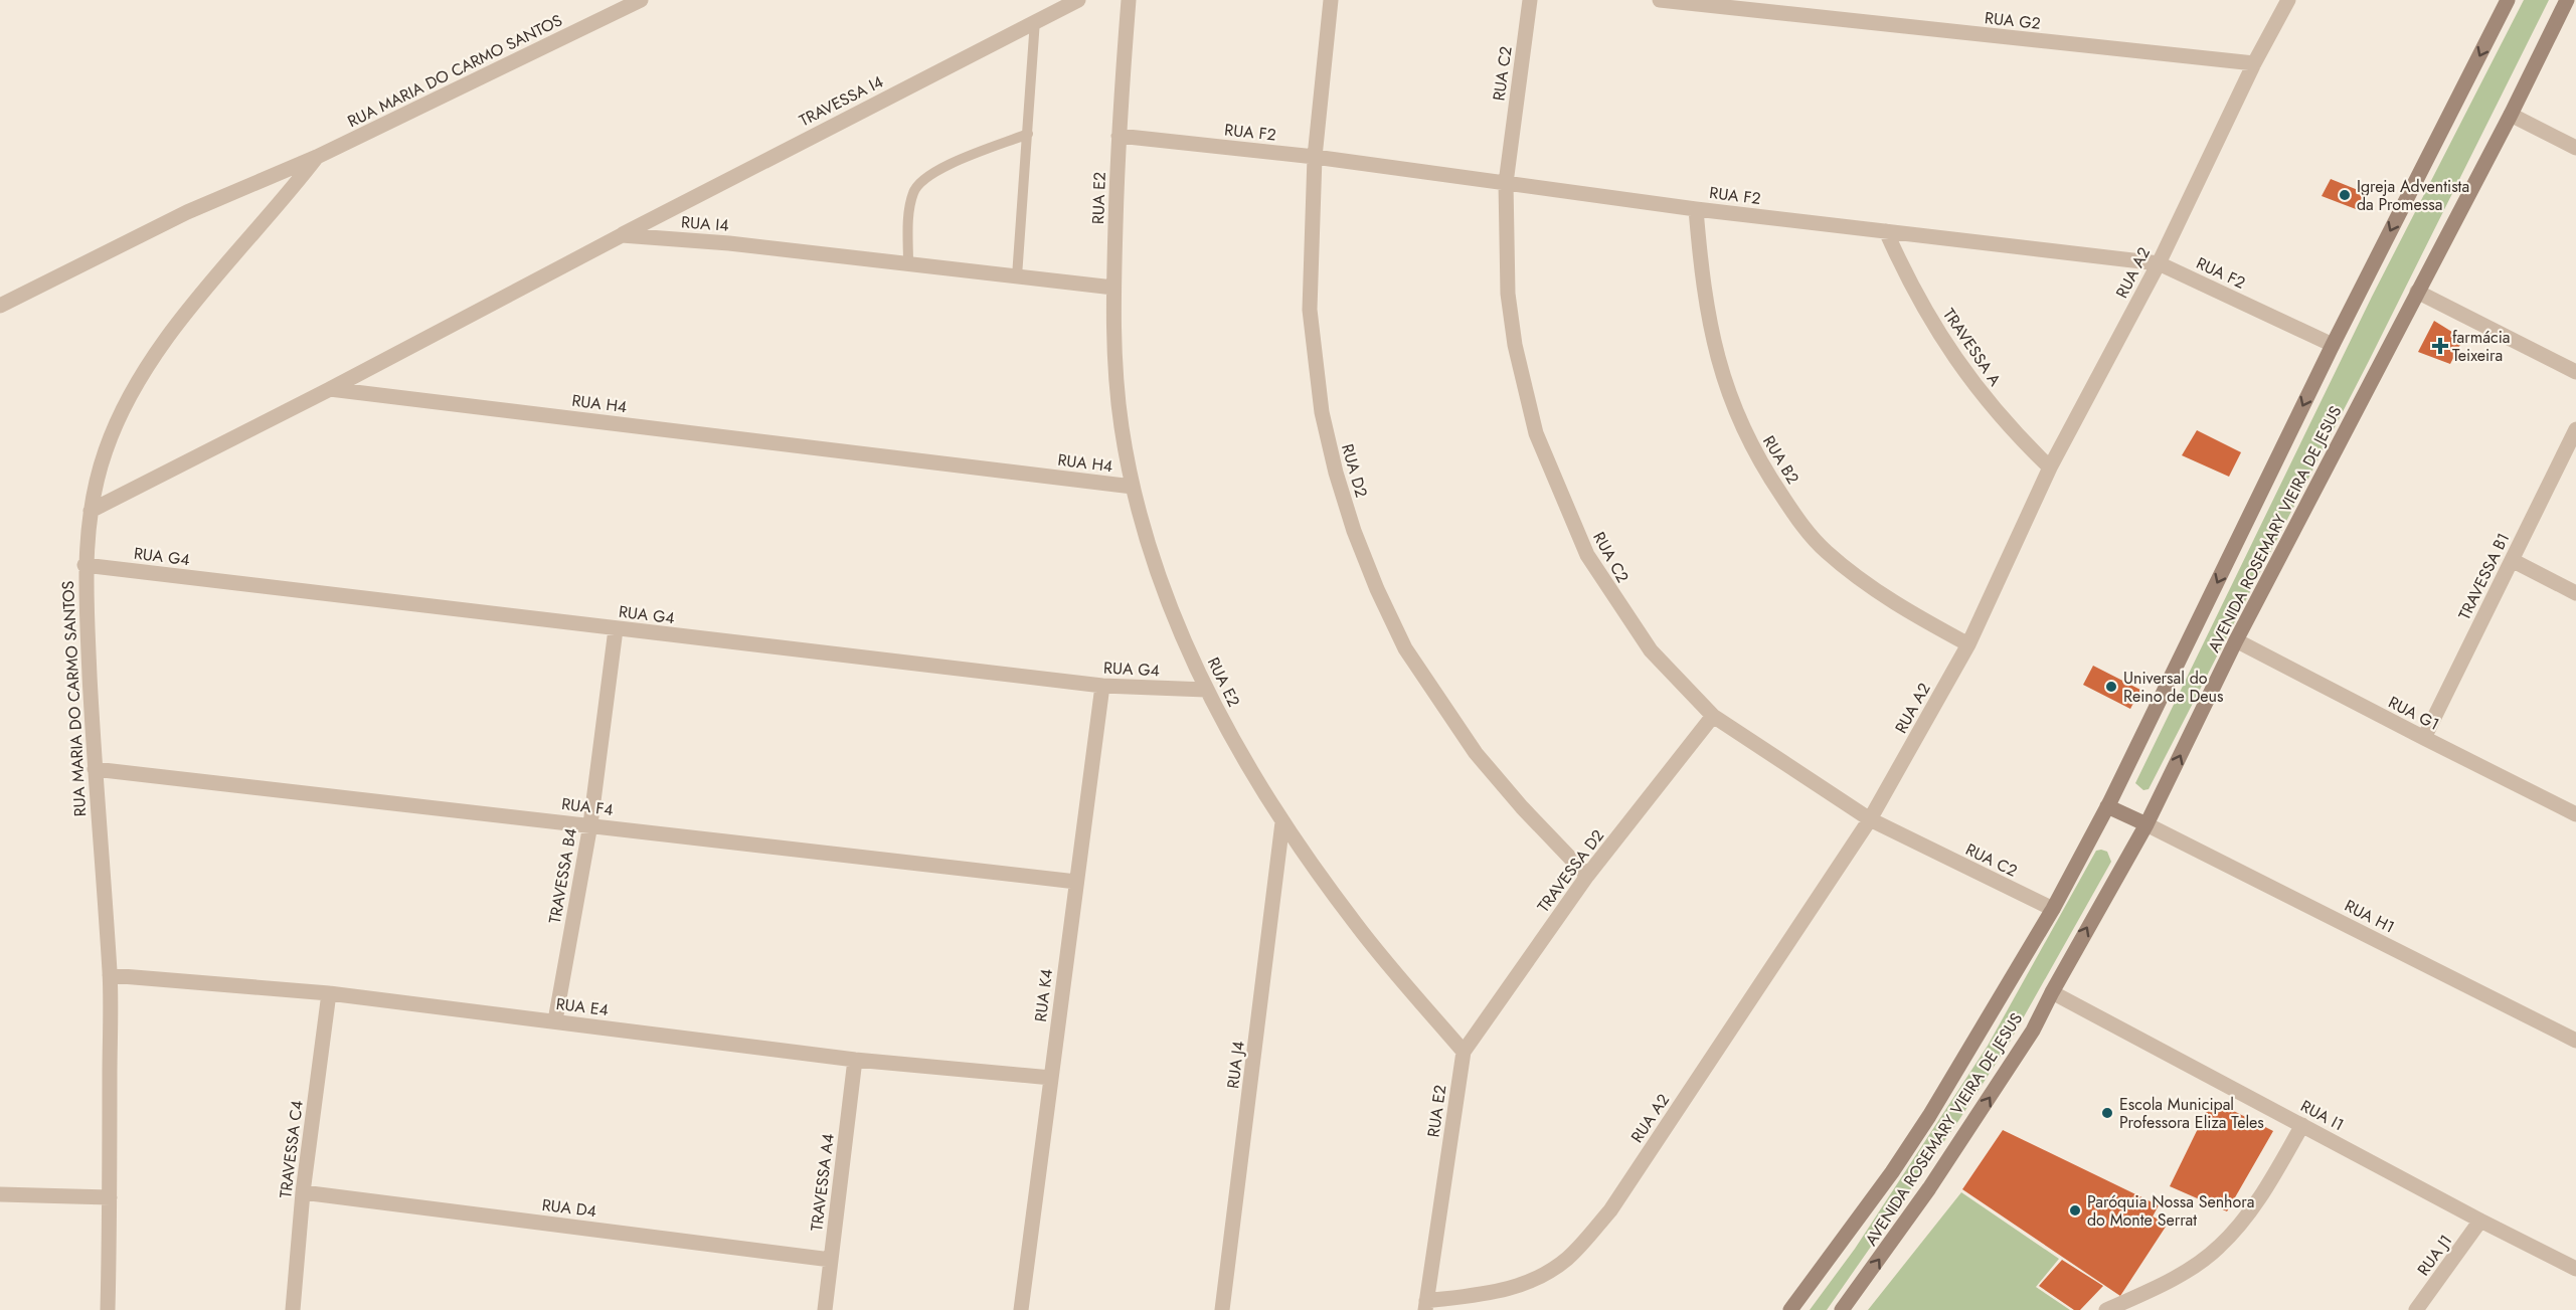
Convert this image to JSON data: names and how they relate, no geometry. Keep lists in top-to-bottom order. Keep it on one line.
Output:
{"streets":{"street":["RUA G2","RUA MARIA DO CARMO SANTOS","RUA C2","TRAVESSA I4","RUA F2","RUA E2","RUA I4","RUA A2","TRAVESSA A","RUA H4","RUA B2","RUA D2","AVENIDA ROSEMARY VIEIRA DE JESUS","RUA G4","TRAVESSA B1","RUA G1","RUA F4","TRAVESSA D2","TRAVESSA B4","RUA H1","RUA K4","RUA E4","RUA J4","RUA I1","TRAVESSA C4","TRAVESSA A4","RUA D4","RUA J1"]},"crossings":[["RUA G2","RUA A2"],["RUA MARIA DO CARMO SANTOS","RUA G4"],["RUA MARIA DO CARMO SANTOS","RUA F4"],["RUA MARIA DO CARMO SANTOS","RUA E4"],["RUA C2","RUA F2"],["RUA C2","RUA A2"],["RUA C2","AVENIDA ROSEMARY VIEIRA DE JESUS"],["RUA C2","TRAVESSA D2"],["TRAVESSA I4","RUA I4"],["RUA F2","RUA E2"],["RUA F2","RUA A2"],["RUA F2","TRAVESSA A"],["RUA F2","RUA B2"],["RUA F2","RUA D2"],["RUA F2","AVENIDA ROSEMARY VIEIRA DE JESUS"],["RUA E2","RUA I4"],["RUA E2","RUA A2"],["RUA E2","RUA H4"],["RUA E2","RUA G4"],["RUA E2","TRAVESSA D2"],["RUA E2","RUA J4"],["RUA A2","TRAVESSA A"],["RUA A2","RUA B2"],["RUA D2","TRAVESSA D2"],["AVENIDA ROSEMARY VIEIRA DE JESUS","RUA G1"],["AVENIDA ROSEMARY VIEIRA DE JESUS","RUA H1"],["AVENIDA ROSEMARY VIEIRA DE JESUS","RUA I1"],["RUA G4","TRAVESSA B4"],["RUA G4","RUA K4"],["TRAVESSA B1","RUA G1"],["RUA F4","TRAVESSA B4"],["RUA F4","RUA K4"],["TRAVESSA B4","RUA E4"],["RUA K4","RUA E4"],["RUA E4","TRAVESSA C4"],["RUA E4","TRAVESSA A4"],["RUA I1","RUA J1"],["TRAVESSA C4","RUA D4"],["TRAVESSA A4","RUA D4"]],"places":{"other":["Igreja Adventista da Promessa","Universal do Reino de Deus","Escola Municipal Professora Eliza Teles","Paróquia Nossa Senhora do Monte Serrat"],"health":["farmácia Teixeira"]}}
